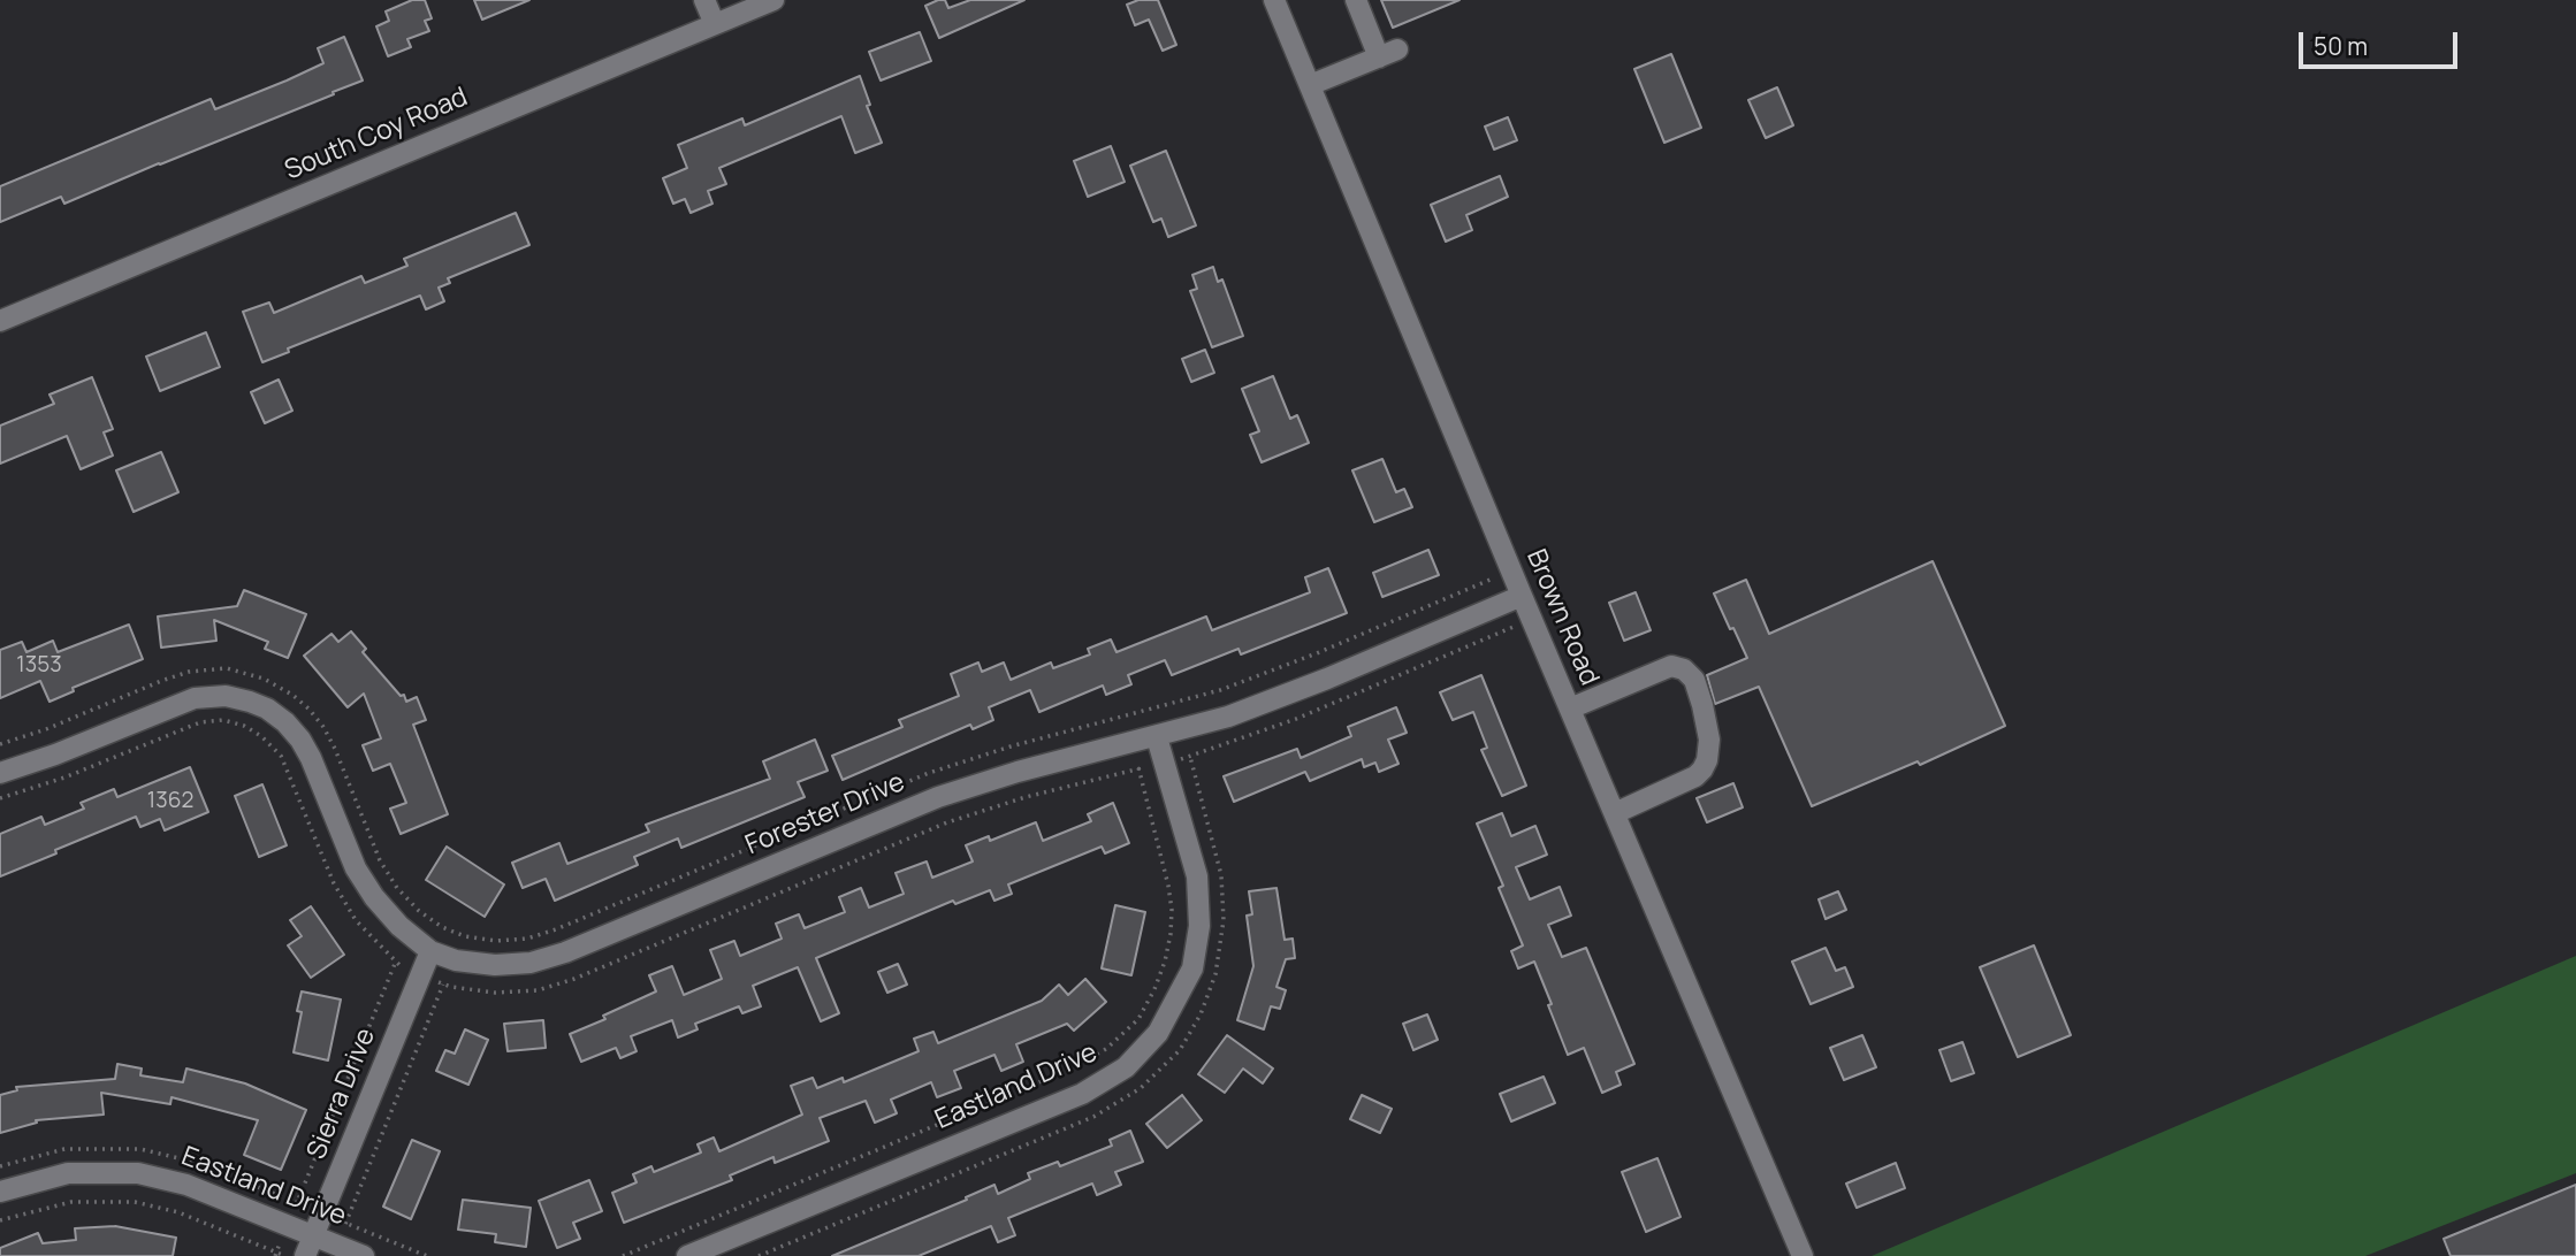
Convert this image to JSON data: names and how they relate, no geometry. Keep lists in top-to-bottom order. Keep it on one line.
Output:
{"streets":{"street":["South Coy Road","Brown Road","Forester Drive","Eastland Drive","Sierra Drive"]},"crossings":[["Brown Road","Forester Drive"],["Forester Drive","Eastland Drive"],["Forester Drive","Sierra Drive"],["Eastland Drive","Sierra Drive"]],"house_numbers":["1353","1362"],"scale_bar":"50 m"}
